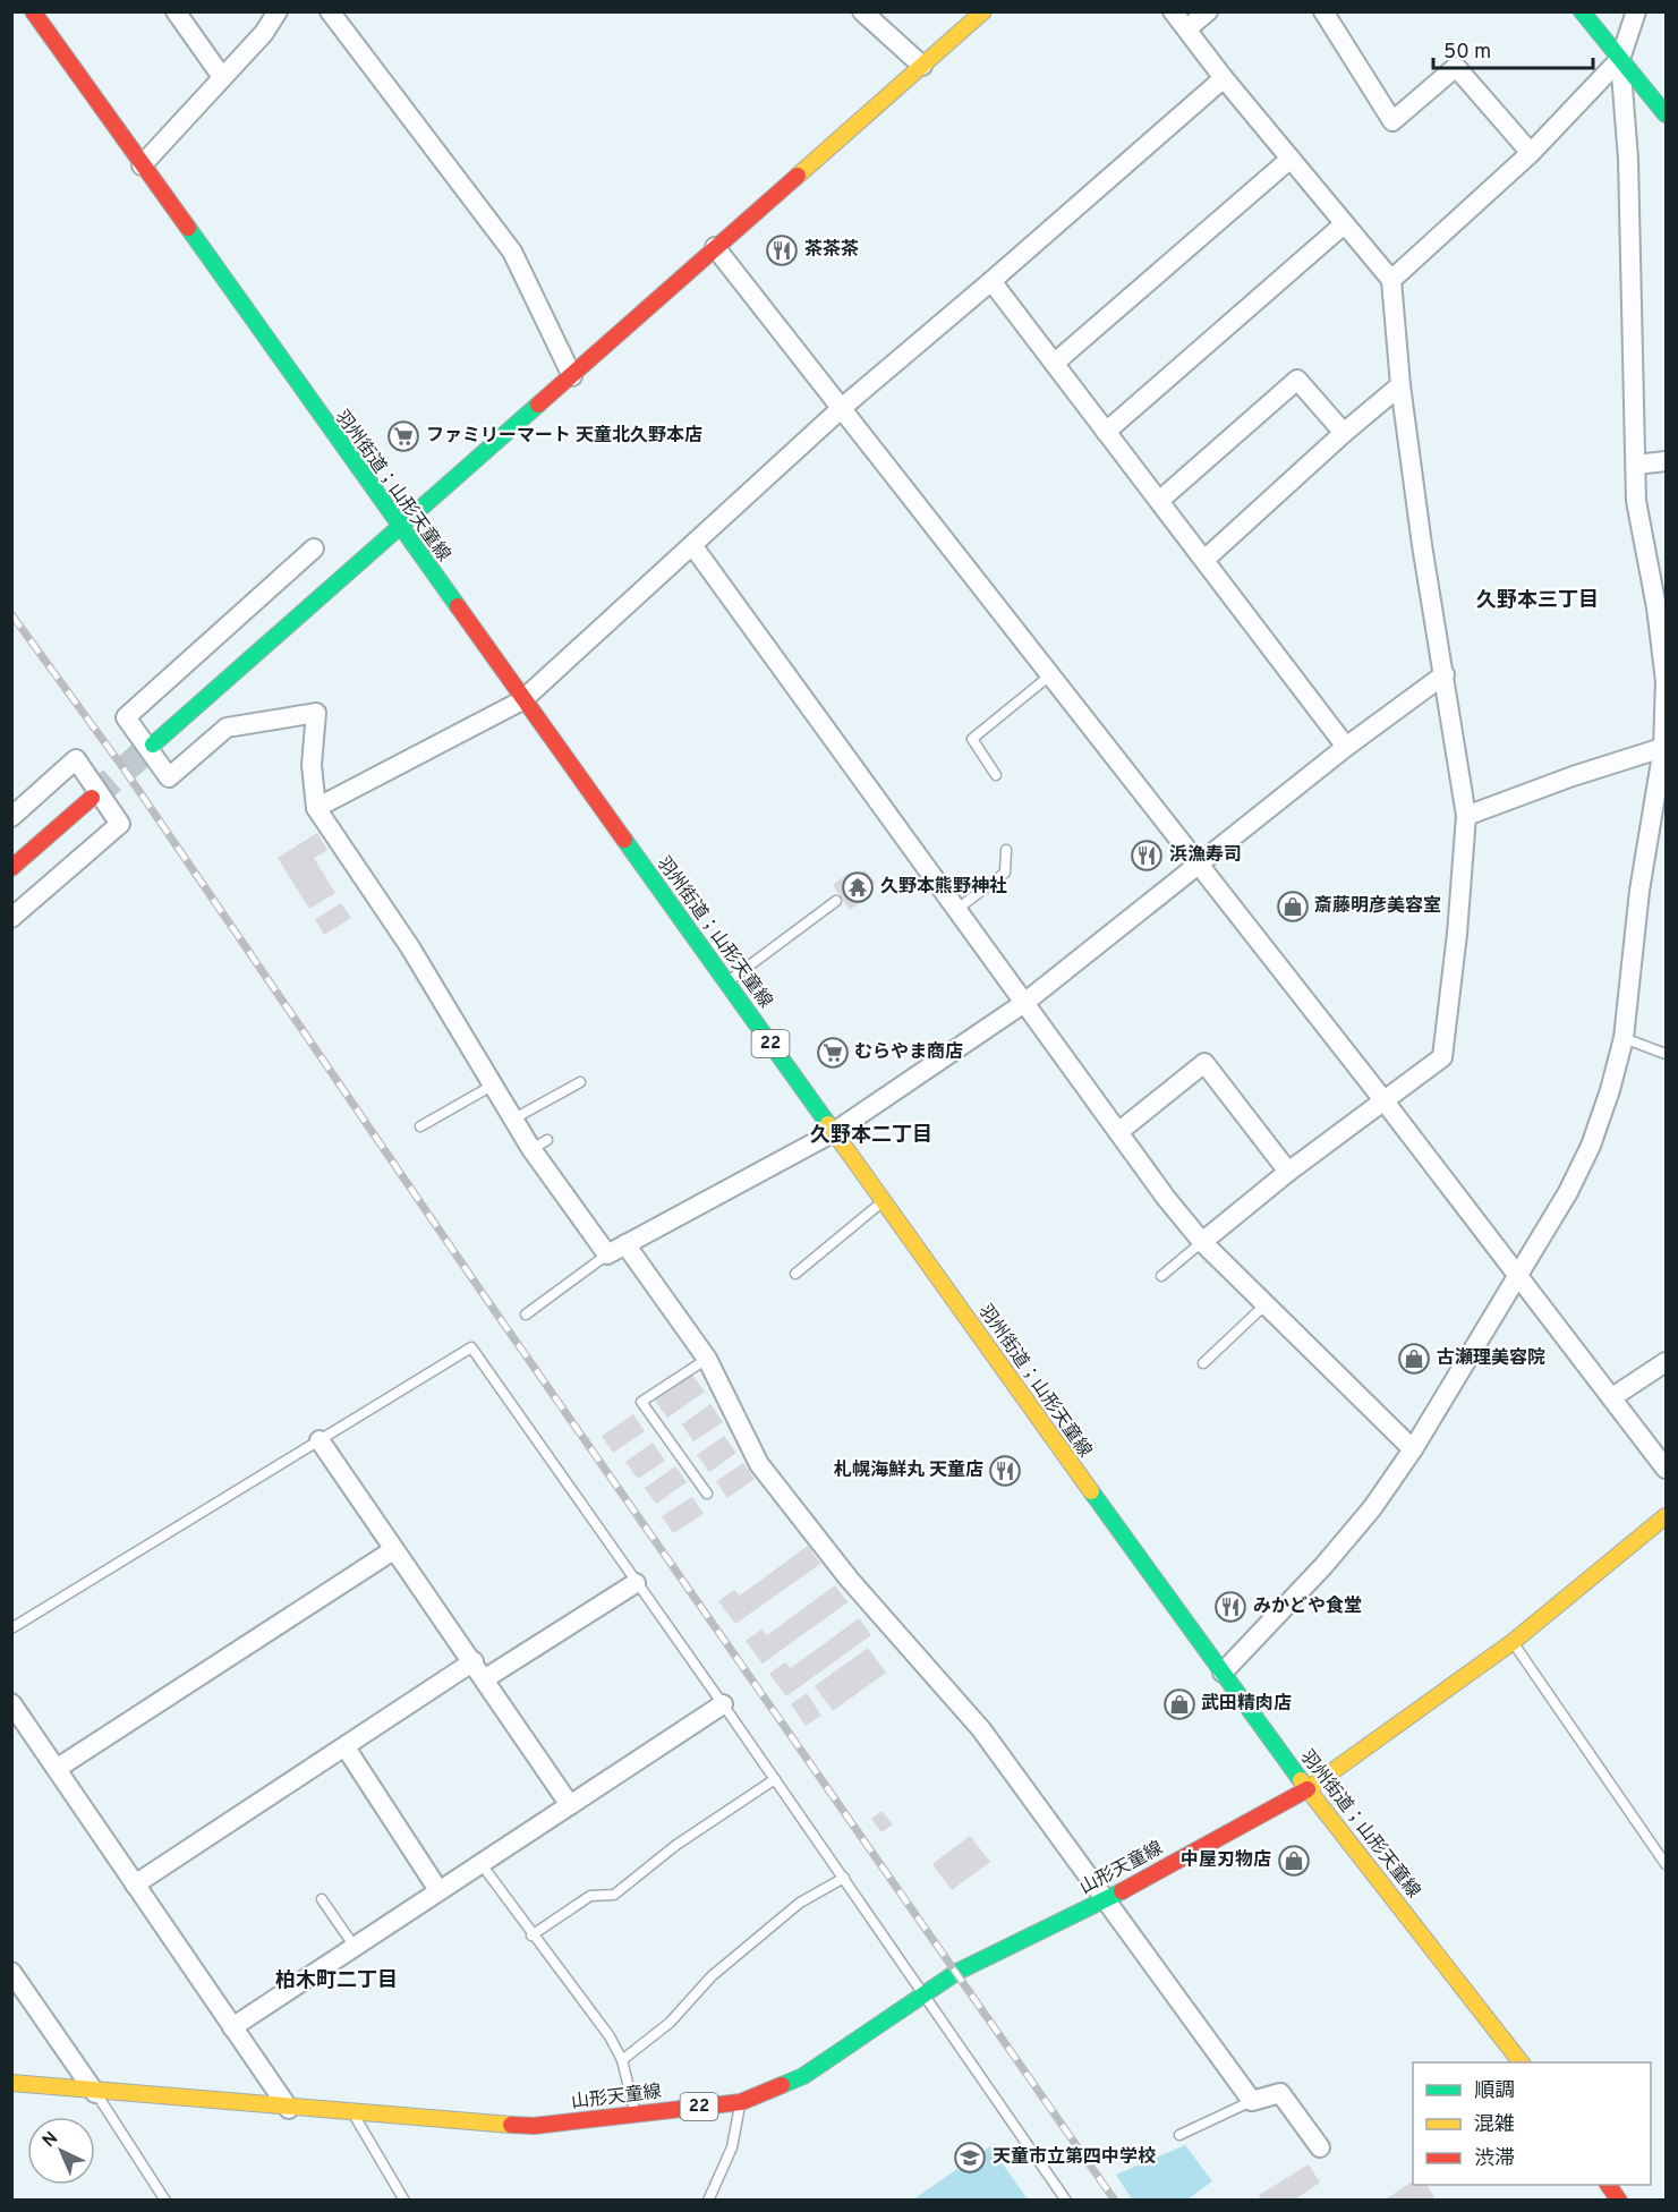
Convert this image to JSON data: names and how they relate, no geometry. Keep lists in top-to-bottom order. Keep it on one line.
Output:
{"streets":{"main road":["羽州街道；山形天童線","22","山形天童線"]},"crossings":[["羽州街道；山形天童線","山形天童線"]],"districts":["久野本三丁目","久野本二丁目","柏木町二丁目"],"places":{"restaurant":["茶茶茶","浜漁寿司","札幌海鮮丸 天童店","みかどや食堂"],"supermarket":["ファミリーマート 天童北久野本店","むらやま商店"],"temple":["久野本熊野神社"],"shop":["斎藤明彦美容室","古瀬理美容院","武田精肉店","中屋刃物店"],"school or university":["天童市立第四中学校"]},"legend":["順調","混雑","渋滞"],"scale_bar":"50 m","north":"top left"}
